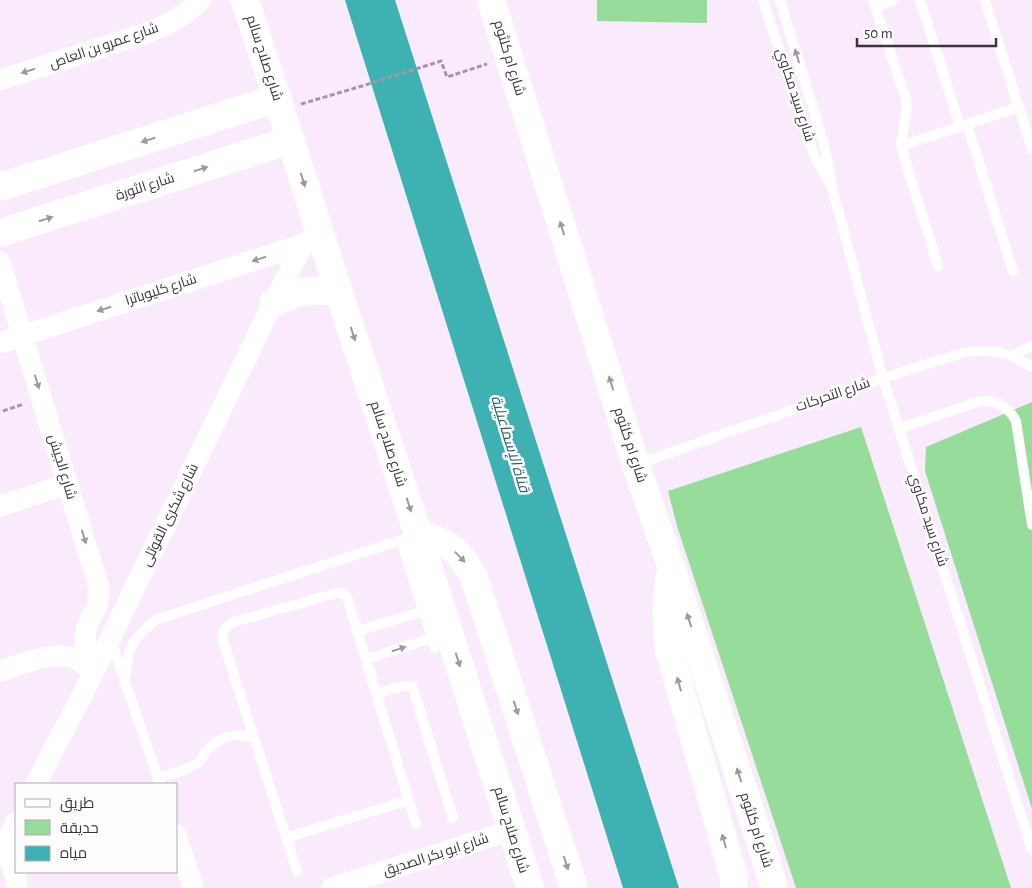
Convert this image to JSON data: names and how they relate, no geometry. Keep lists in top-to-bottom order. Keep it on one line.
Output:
{"streets":{"main road":["شارع صلاح سالم","شارع ام كلثوم","شارع الثورة"],"street":["شارع عمرو بن العاص","شارع كليوباترا","شارع الجيش","شارع شكرى القوتلى","شارع ابو بكر الصديق"],"lane":["شارع سيد مكاوي","شارع التحركات"]},"crossings":[["شارع صلاح سالم","شارع الثورة"],["شارع صلاح سالم","شارع كليوباترا"],["شارع صلاح سالم","شارع شكرى القوتلى"],["شارع صلاح سالم","شارع ابو بكر الصديق"],["شارع ام كلثوم","شارع التحركات"],["شارع سيد مكاوي","شارع التحركات"],["شارع كليوباترا","شارع الجيش"],["شارع كليوباترا","شارع شكرى القوتلى"],["شارع الجيش","شارع شكرى القوتلى"]],"one_way":["شارع عمرو بن العاص","شارع كليوباترا","شارع الجيش"],"water":["قناة الإسماعيلية"],"legend":["طريق","حديقة","مياه"],"scale_bar":"50 m"}
